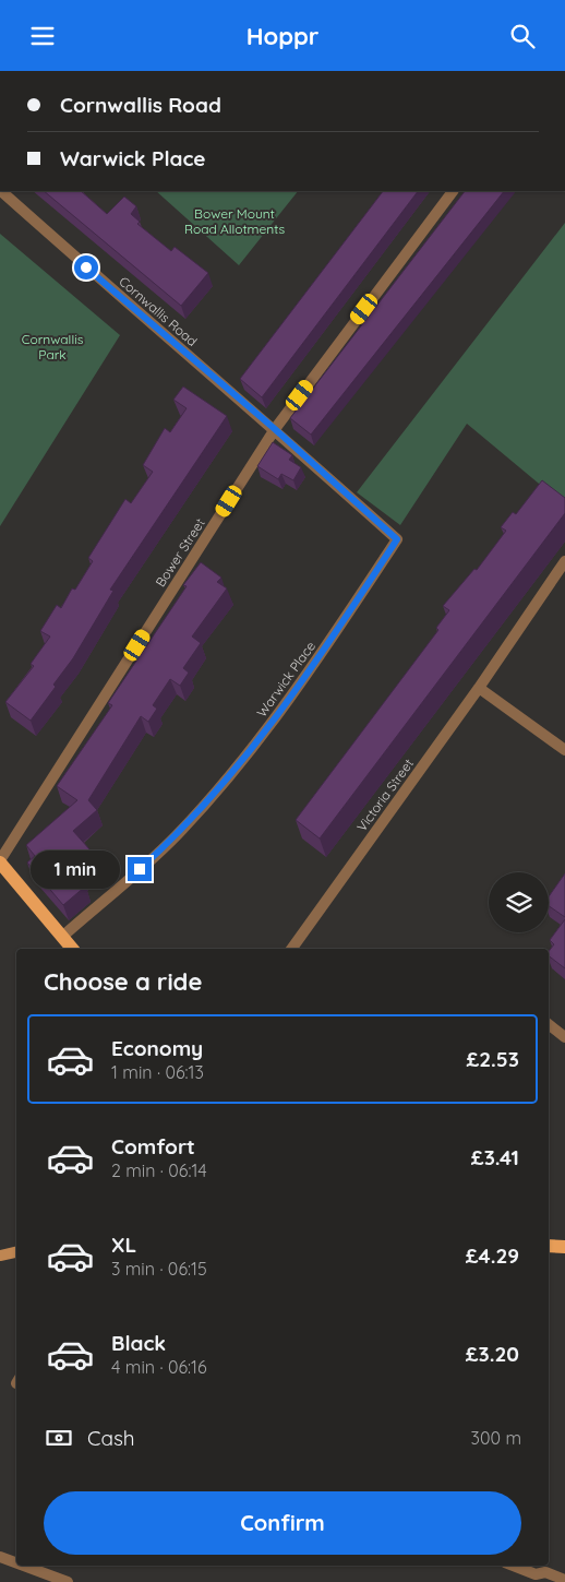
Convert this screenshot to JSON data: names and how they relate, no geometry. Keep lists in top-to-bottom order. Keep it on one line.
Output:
{"streets":{"street":["Cornwallis Road","Bower Street","Warwick Place","Victoria Street"]},"crossings":[["Cornwallis Road","Bower Street"],["Cornwallis Road","Warwick Place"],["Bower Street","Warwick Place"]],"parks":["Bower Mount Road Allotments","Cornwallis Park"],"page":{"header":"Hoppr","banner":["Cornwallis Road","Warwick Place"],"bubble":"1 min","heading":"Choose a ride","list":[{"name":"Economy","note":"1 min · 06:13","value":"£2.53"},{"name":"Comfort","note":"2 min · 06:14","value":"£3.41"},{"name":"XL","note":"3 min · 06:15","value":"£4.29"},{"name":"Black","note":"4 min · 06:16","value":"£3.20"}],"pay":["Cash","300 m"],"buttons":"Confirm"}}
